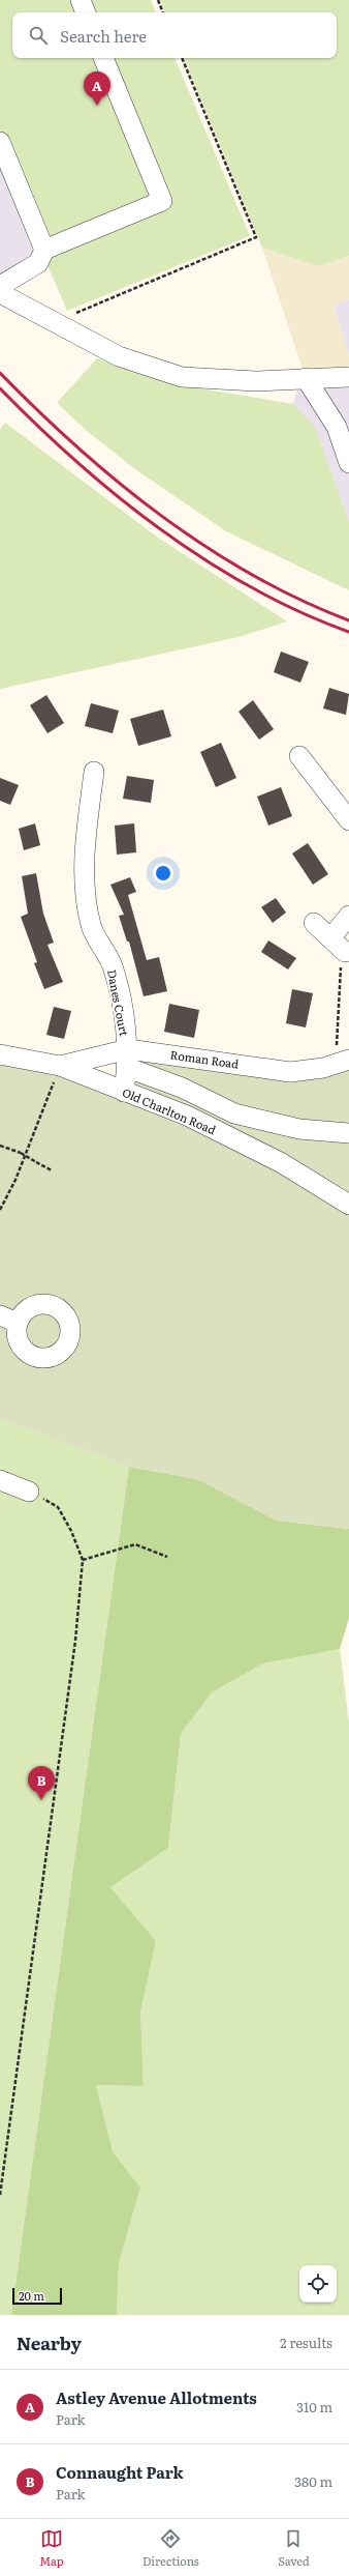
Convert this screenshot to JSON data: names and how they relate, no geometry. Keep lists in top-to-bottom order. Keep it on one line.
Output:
{"streets":{"street":["Danes Court","Roman Road","Old Charlton Road"]},"crossings":[["Danes Court","Roman Road"],["Danes Court","Old Charlton Road"],["Roman Road","Old Charlton Road"]],"scale_bar":"20 m","page":{"search":"Search here","pins":["A","B"],"scale":"20 m","heading":["Nearby","2 results"],"list":[{"mark":"A","name":"Astley Avenue Allotments","note":"Park","value":"310 m"},{"mark":"B","name":"Connaught Park","note":"Park","value":"380 m"}],"nav":["Map","Directions","Saved"]}}
